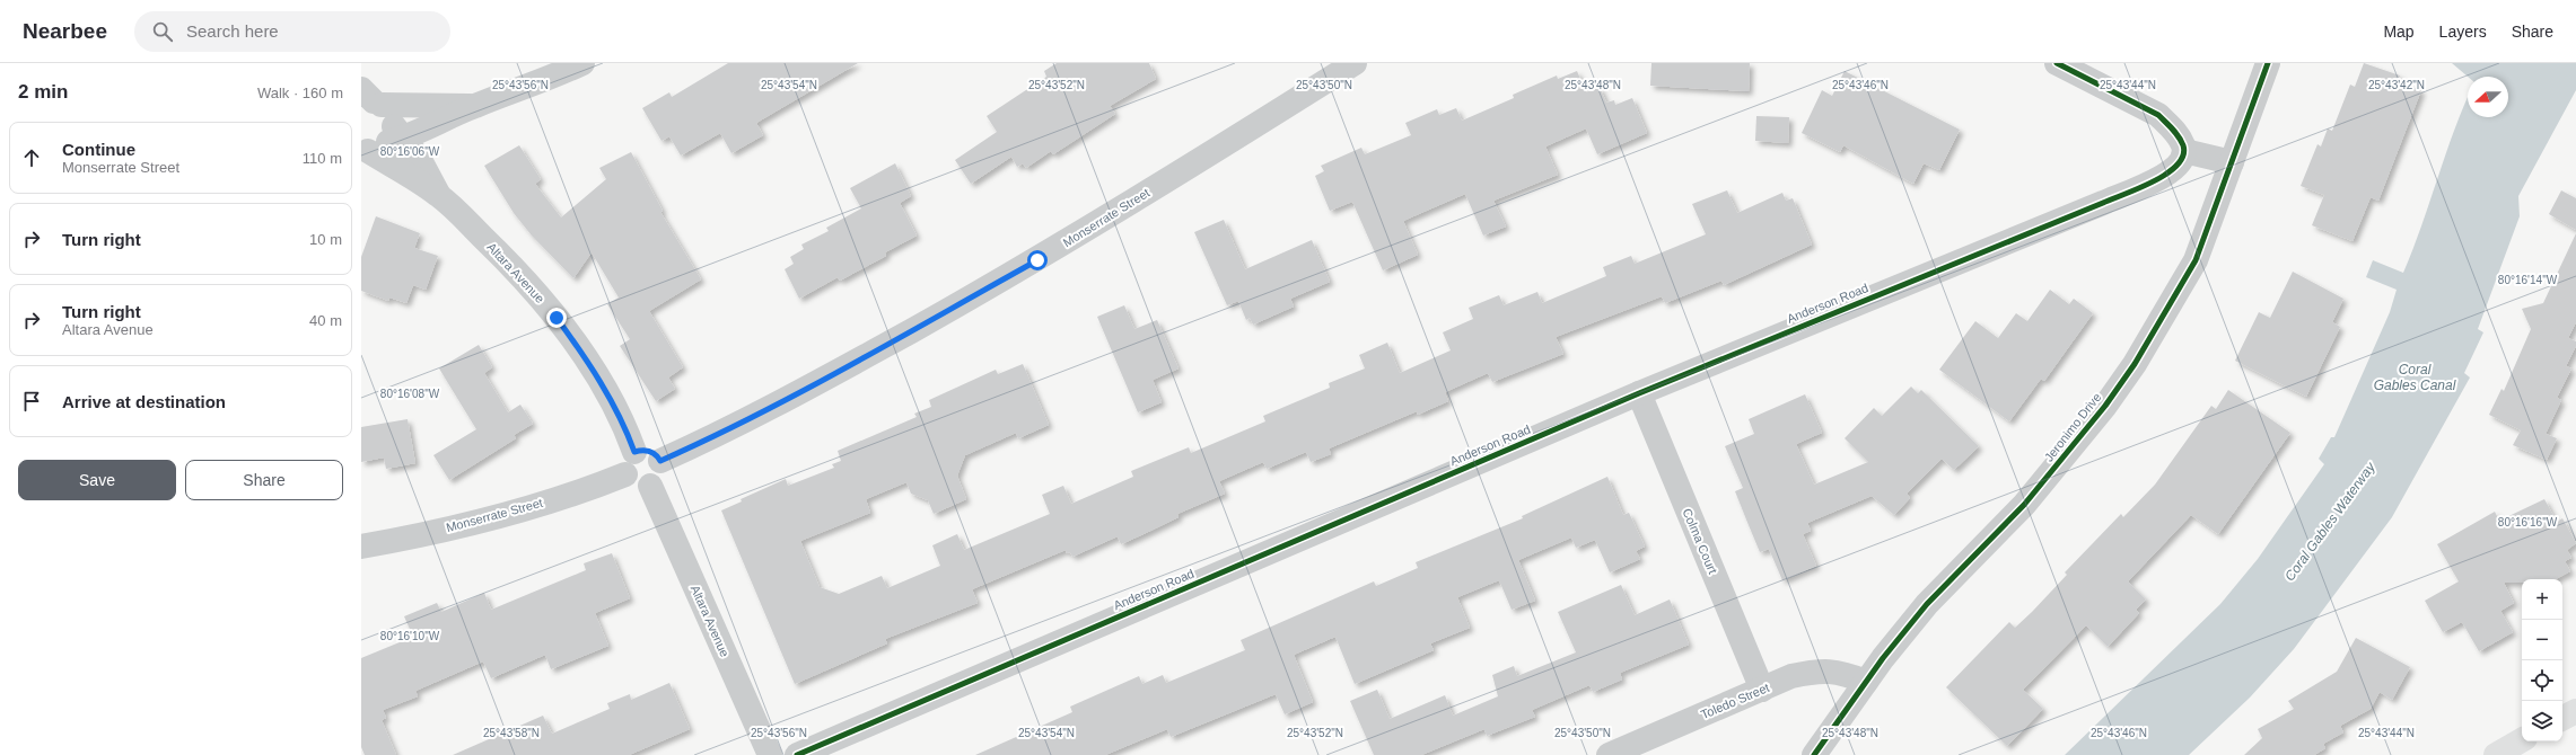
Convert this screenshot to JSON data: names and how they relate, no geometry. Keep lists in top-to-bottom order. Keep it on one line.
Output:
{"streets":{"street":["Monserrate Street","Altara Avenue","Anderson Road","Jeronimo Drive","Colma Court","Toledo Street"]},"crossings":[["Monserrate Street","Altara Avenue"],["Anderson Road","Colma Court"],["Jeronimo Drive","Toledo Street"],["Colma Court","Toledo Street"]],"water":["Coral Gables Canal","Coral Gables Waterway"],"north":"left","page":{"header":"Nearbee","search":"Search here","nav":["Map","Layers","Share"],"heading":["2 min","Walk · 160 m"],"list":[["Continue","Monserrate Street","110 m"],["Turn right","10 m"],["Turn right","Altara Avenue","40 m"],"Arrive at destination"],"buttons":["Save","Share"],"map_buttons":["+","−"]},"coordinates":["25°43'48\"N","25°43'56\"N","25°43'54\"N","25°43'52\"N","25°43'50\"N","25°43'46\"N","25°43'44\"N","25°43'42\"N","80°16'06\"W","80°16'14\"W","80°16'08\"W","80°16'16\"W","80°16'10\"W","25°43'58\"N"]}
